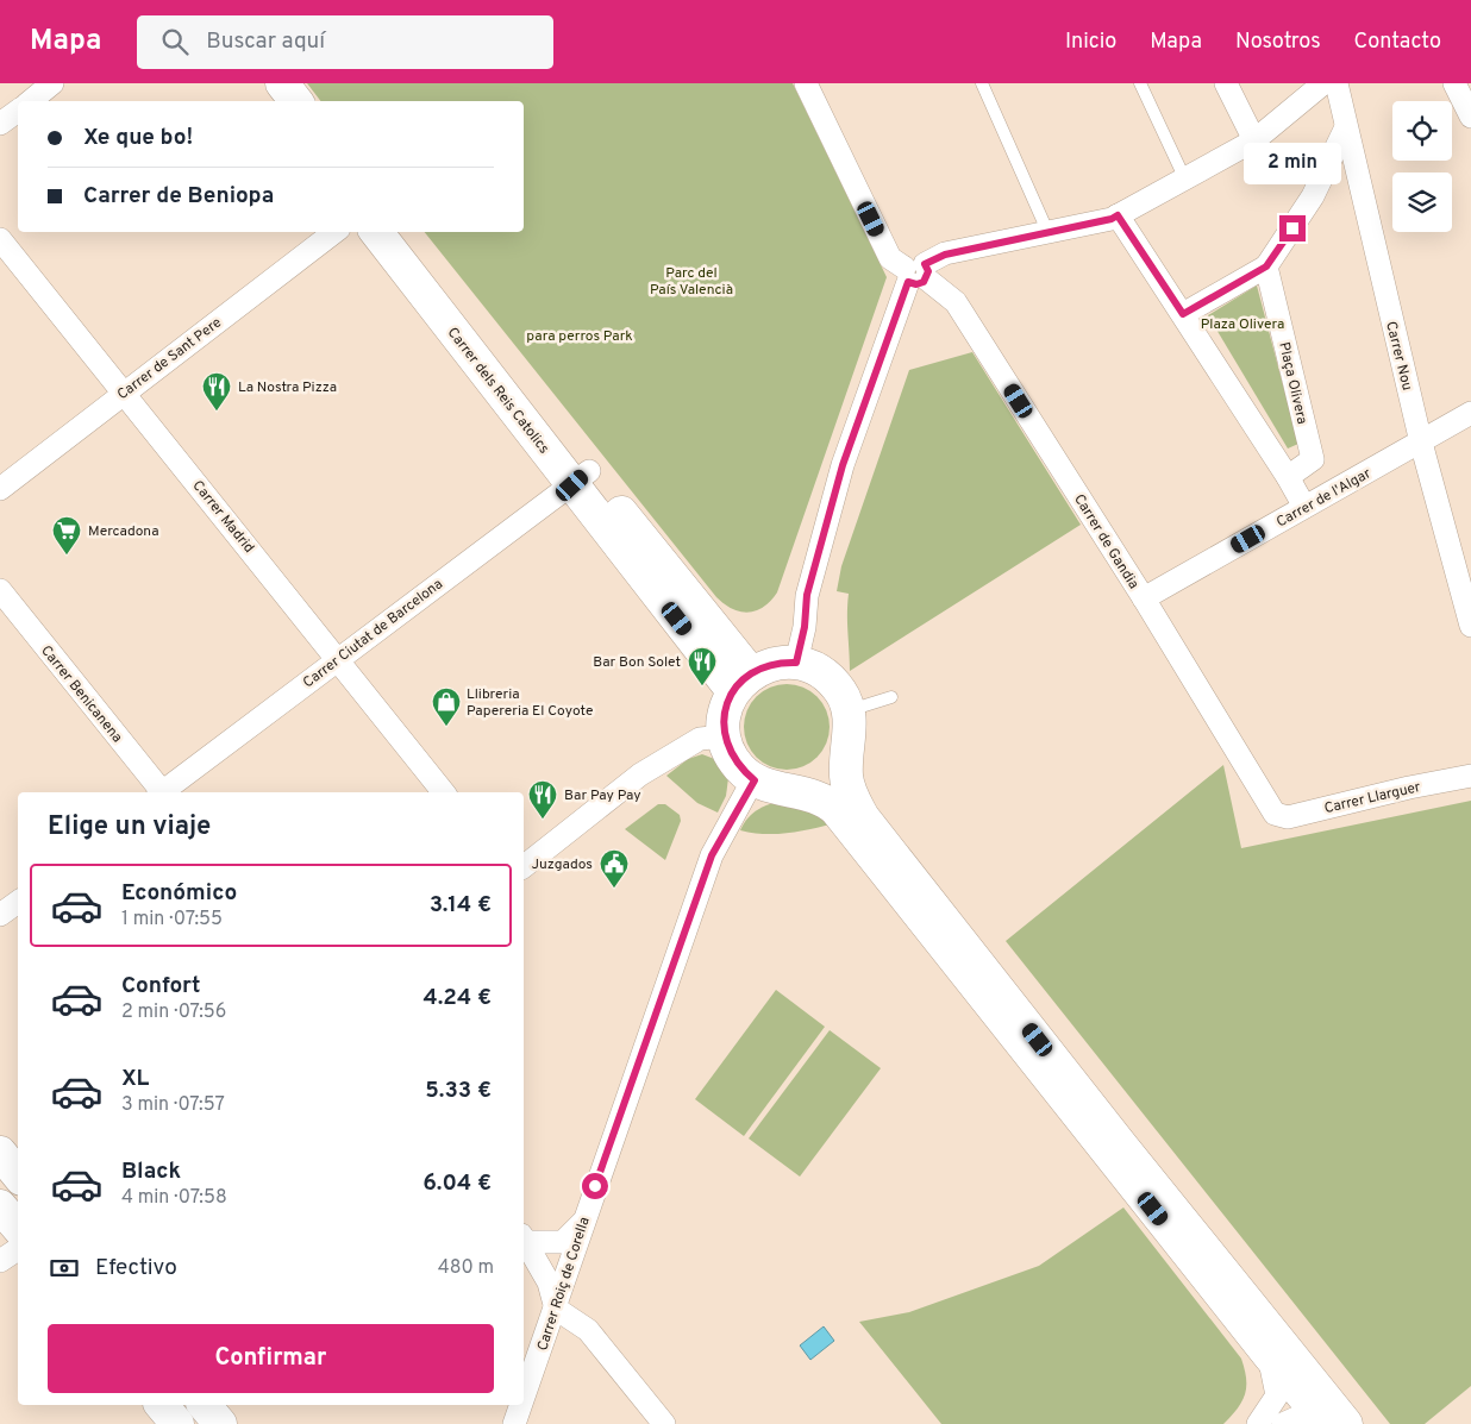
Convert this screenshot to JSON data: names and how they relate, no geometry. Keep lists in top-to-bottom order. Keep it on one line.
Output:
{"streets":{"street":["Carrer Nou","Carrer de Sant Pere","Plaça Olivera","Carrer dels Reis Catolics","Carrer de l'Algar","Carrer Madrid","Carrer de Gandia","Carrer Ciutat de Barcelona","Carrer Benicanena","Carrer Llarguer","Carrer Roiç de Corella"]},"crossings":[["Carrer Nou","Carrer de l'Algar"],["Carrer de Sant Pere","Carrer Madrid"],["Carrer dels Reis Catolics","Carrer Ciutat de Barcelona"],["Carrer dels Reis Catolics","Carrer Roiç de Corella"],["Carrer de l'Algar","Carrer de Gandia"],["Carrer Madrid","Carrer Ciutat de Barcelona"],["Carrer de Gandia","Carrer Llarguer"]],"parks":["Parc del País Valencià","Plaza Olivera","para perros Park"],"places":{"restaurant":["La Nostra Pizza","Bar Bon Solet","Bar Pay Pay"],"supermarket":["Mercadona"],"shop":["Llibreria Papereria El Coyote"],"public building":["Juzgados"]},"page":{"header":"Mapa","search":"Buscar aquí","nav":["Inicio","Mapa","Nosotros","Contacto"],"banner":["Xe que bo!","Carrer de Beniopa"],"bubble":"2 min","heading":"Elige un viaje","list":[{"name":"Económico","note":"1 min · 07:55","value":"3.14 €"},{"name":"Confort","note":"2 min · 07:56","value":"4.24 €"},{"name":"XL","note":"3 min · 07:57","value":"5.33 €"},{"name":"Black","note":"4 min · 07:58","value":"6.04 €"}],"pay":["Efectivo","480 m"],"buttons":"Confirmar"}}
